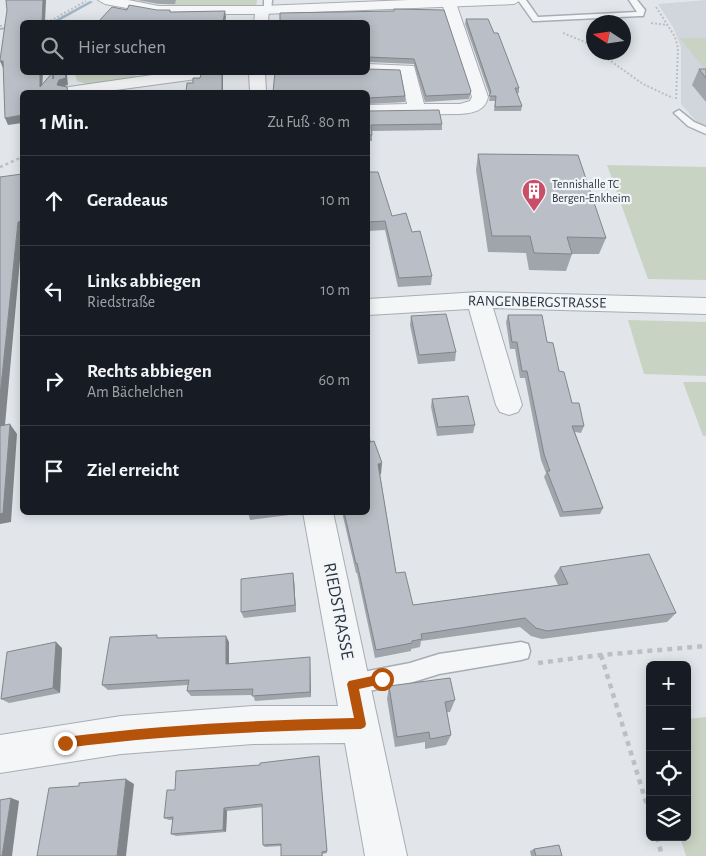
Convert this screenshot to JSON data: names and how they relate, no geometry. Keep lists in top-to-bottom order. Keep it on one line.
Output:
{"streets":{"street":["RANGENBERGSTRASSE","RIEDSTRASSE"]},"places":{"building":["Tennishalle TC Bergen-Enkheim"]},"north":"left","page":{"search":"Hier suchen","heading":["1 Min.","Zu Fuß · 80 m"],"list":[["Geradeaus","10 m"],["Links abbiegen","Riedstraße","10 m"],["Rechts abbiegen","Am Bächelchen","60 m"],"Ziel erreicht"],"map_buttons":["+","−"]}}
